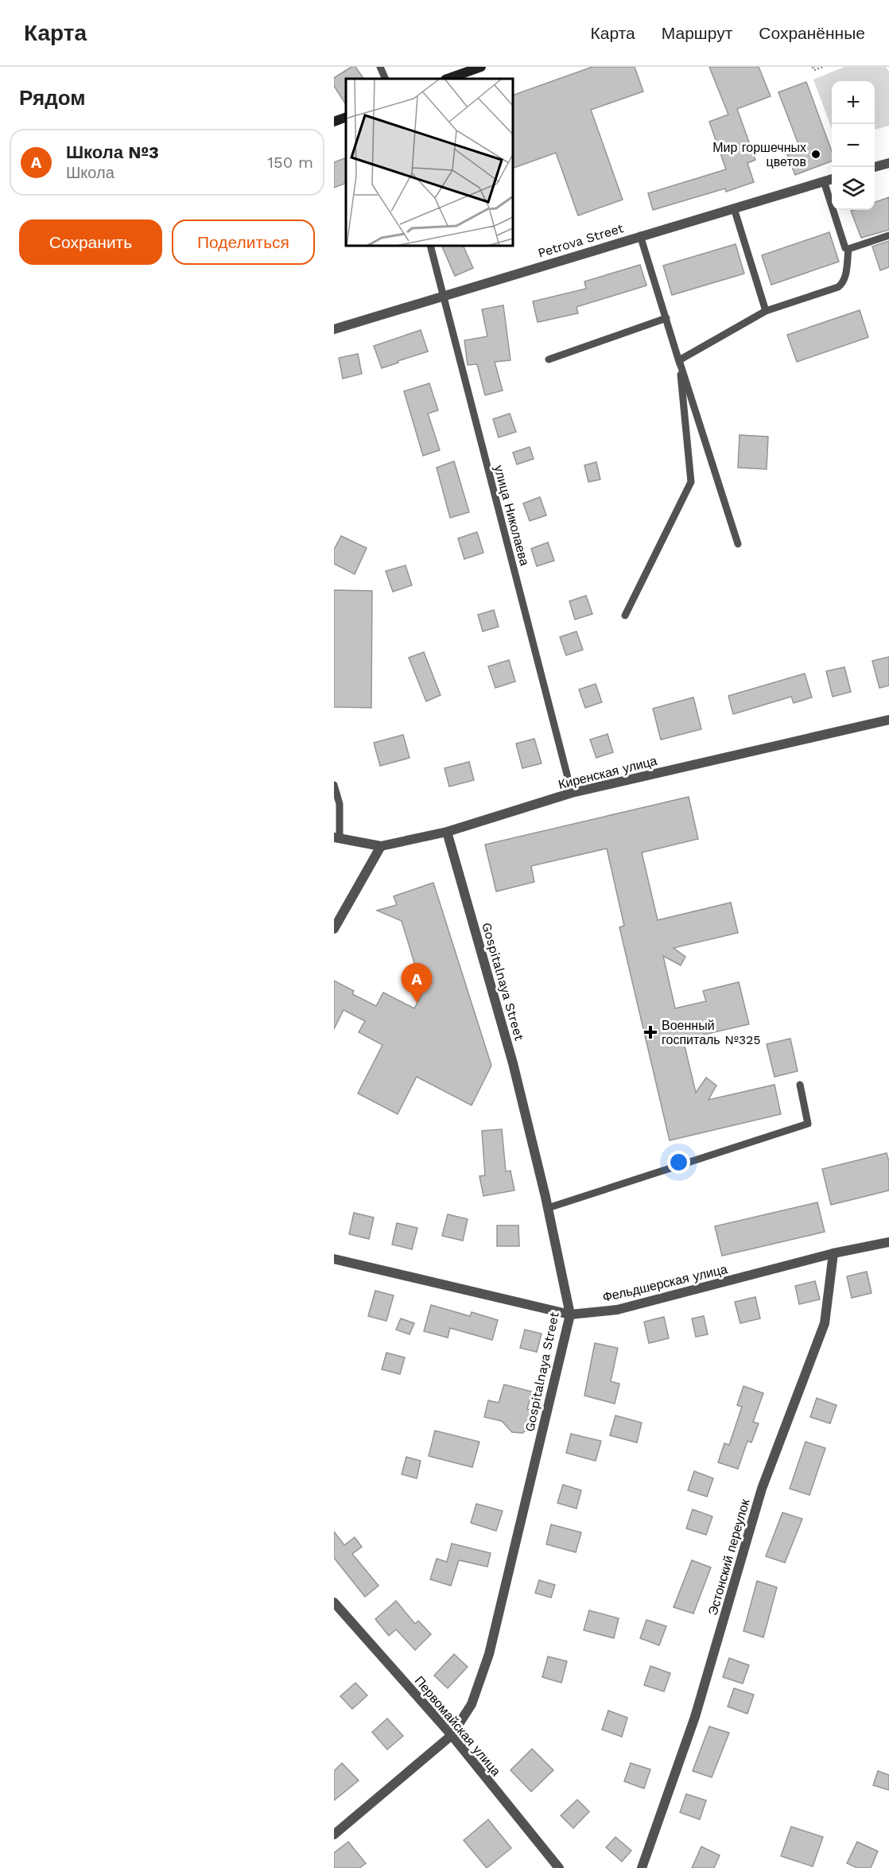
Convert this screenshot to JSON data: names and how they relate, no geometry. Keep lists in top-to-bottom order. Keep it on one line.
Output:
{"streets":{"street":["Petrova Street","Киренская улица","Gospitalnaya Street","Фельдшерская улица","Эстонский переулок","Первомайская улица"],"lane":["улица Николаева"]},"crossings":[["Petrova Street","улица Николаева"],["улица Николаева","Киренская улица"],["Киренская улица","Gospitalnaya Street"],["Gospitalnaya Street","Фельдшерская улица"],["Gospitalnaya Street","Первомайская улица"],["Фельдшерская улица","Эстонский переулок"]],"places":{"other":["Мир горшечных цветов"],"health":["Военный госпиталь №325"]},"page":{"header":"Карта","nav":["Карта","Маршрут","Сохранённые"],"heading":"Рядом","map_buttons":["+","−"],"list":[{"mark":"A","name":"Школа №3","note":"Школа","value":"150 m"}],"buttons":["Сохранить","Поделиться"],"pins":"A"}}
